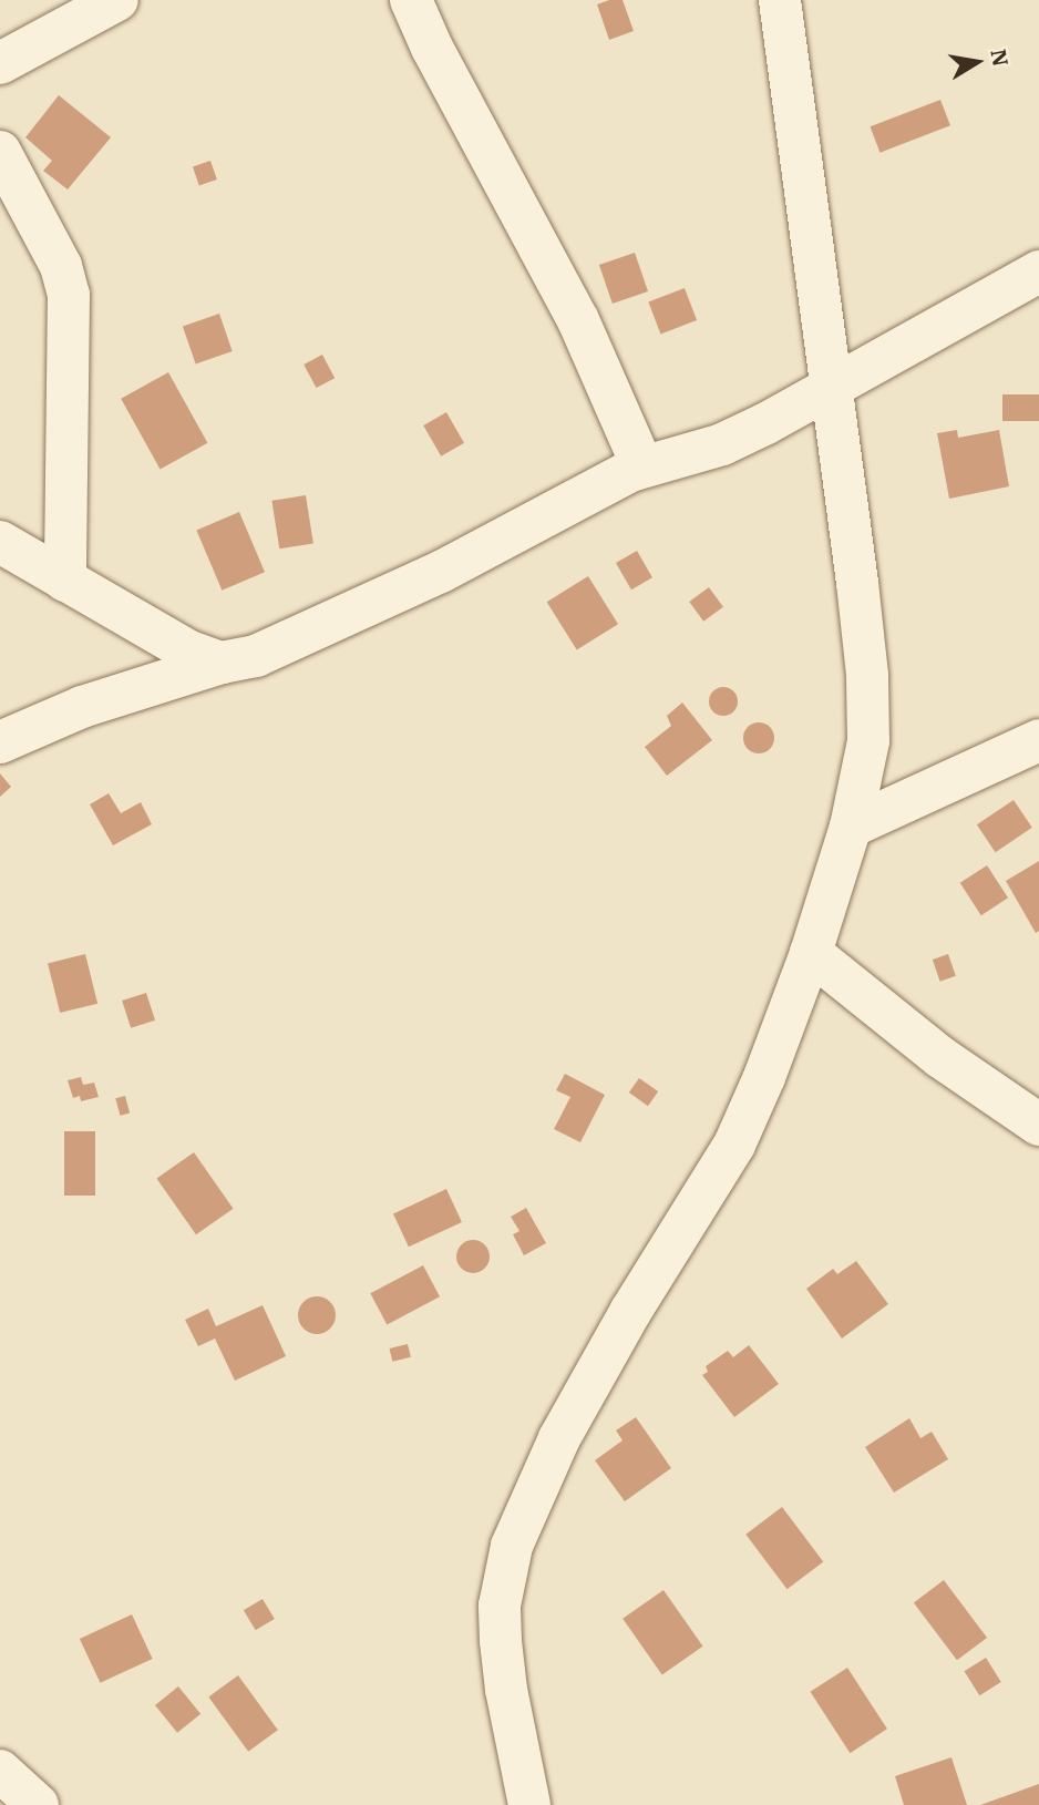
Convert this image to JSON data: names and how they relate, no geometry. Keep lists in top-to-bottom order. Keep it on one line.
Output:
{"north":"right"}
